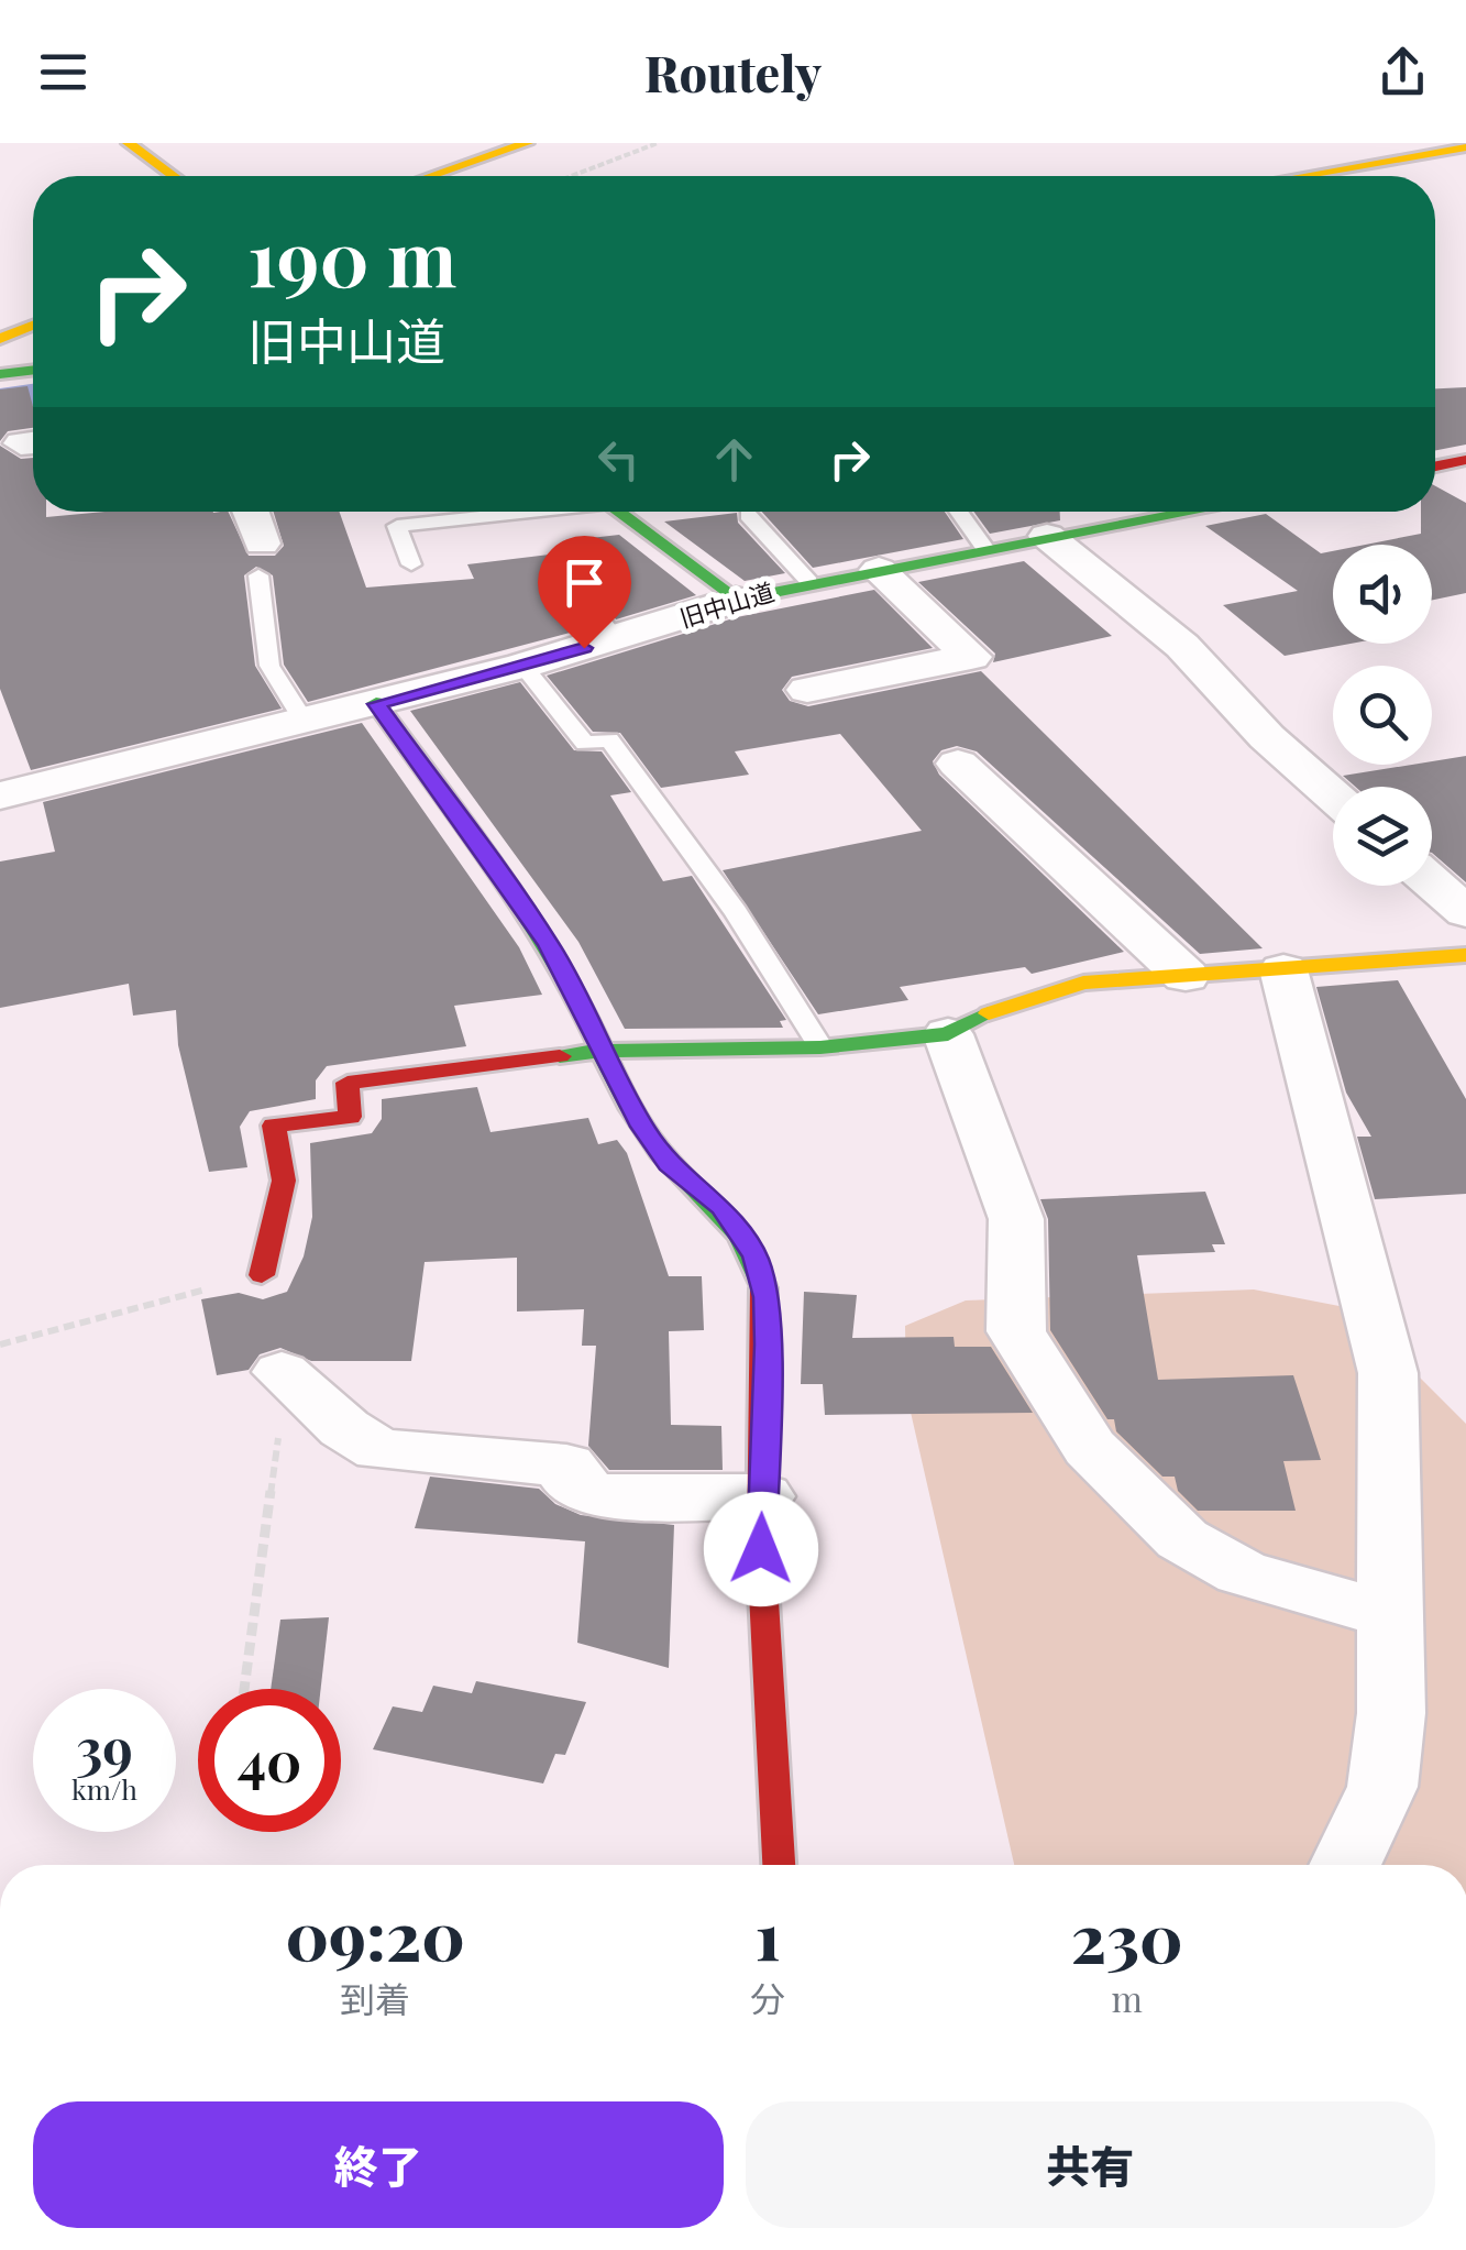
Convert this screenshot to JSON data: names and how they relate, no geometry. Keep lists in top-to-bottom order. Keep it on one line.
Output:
{"streets":{"main road":["旧中山道"]},"page":{"header":"Routely","turn":["190 m","旧中山道"],"speed":"39 km/h","limit":"40","eta":["09:20","到着","1","分","230","m"],"buttons":["終了","共有"]}}
